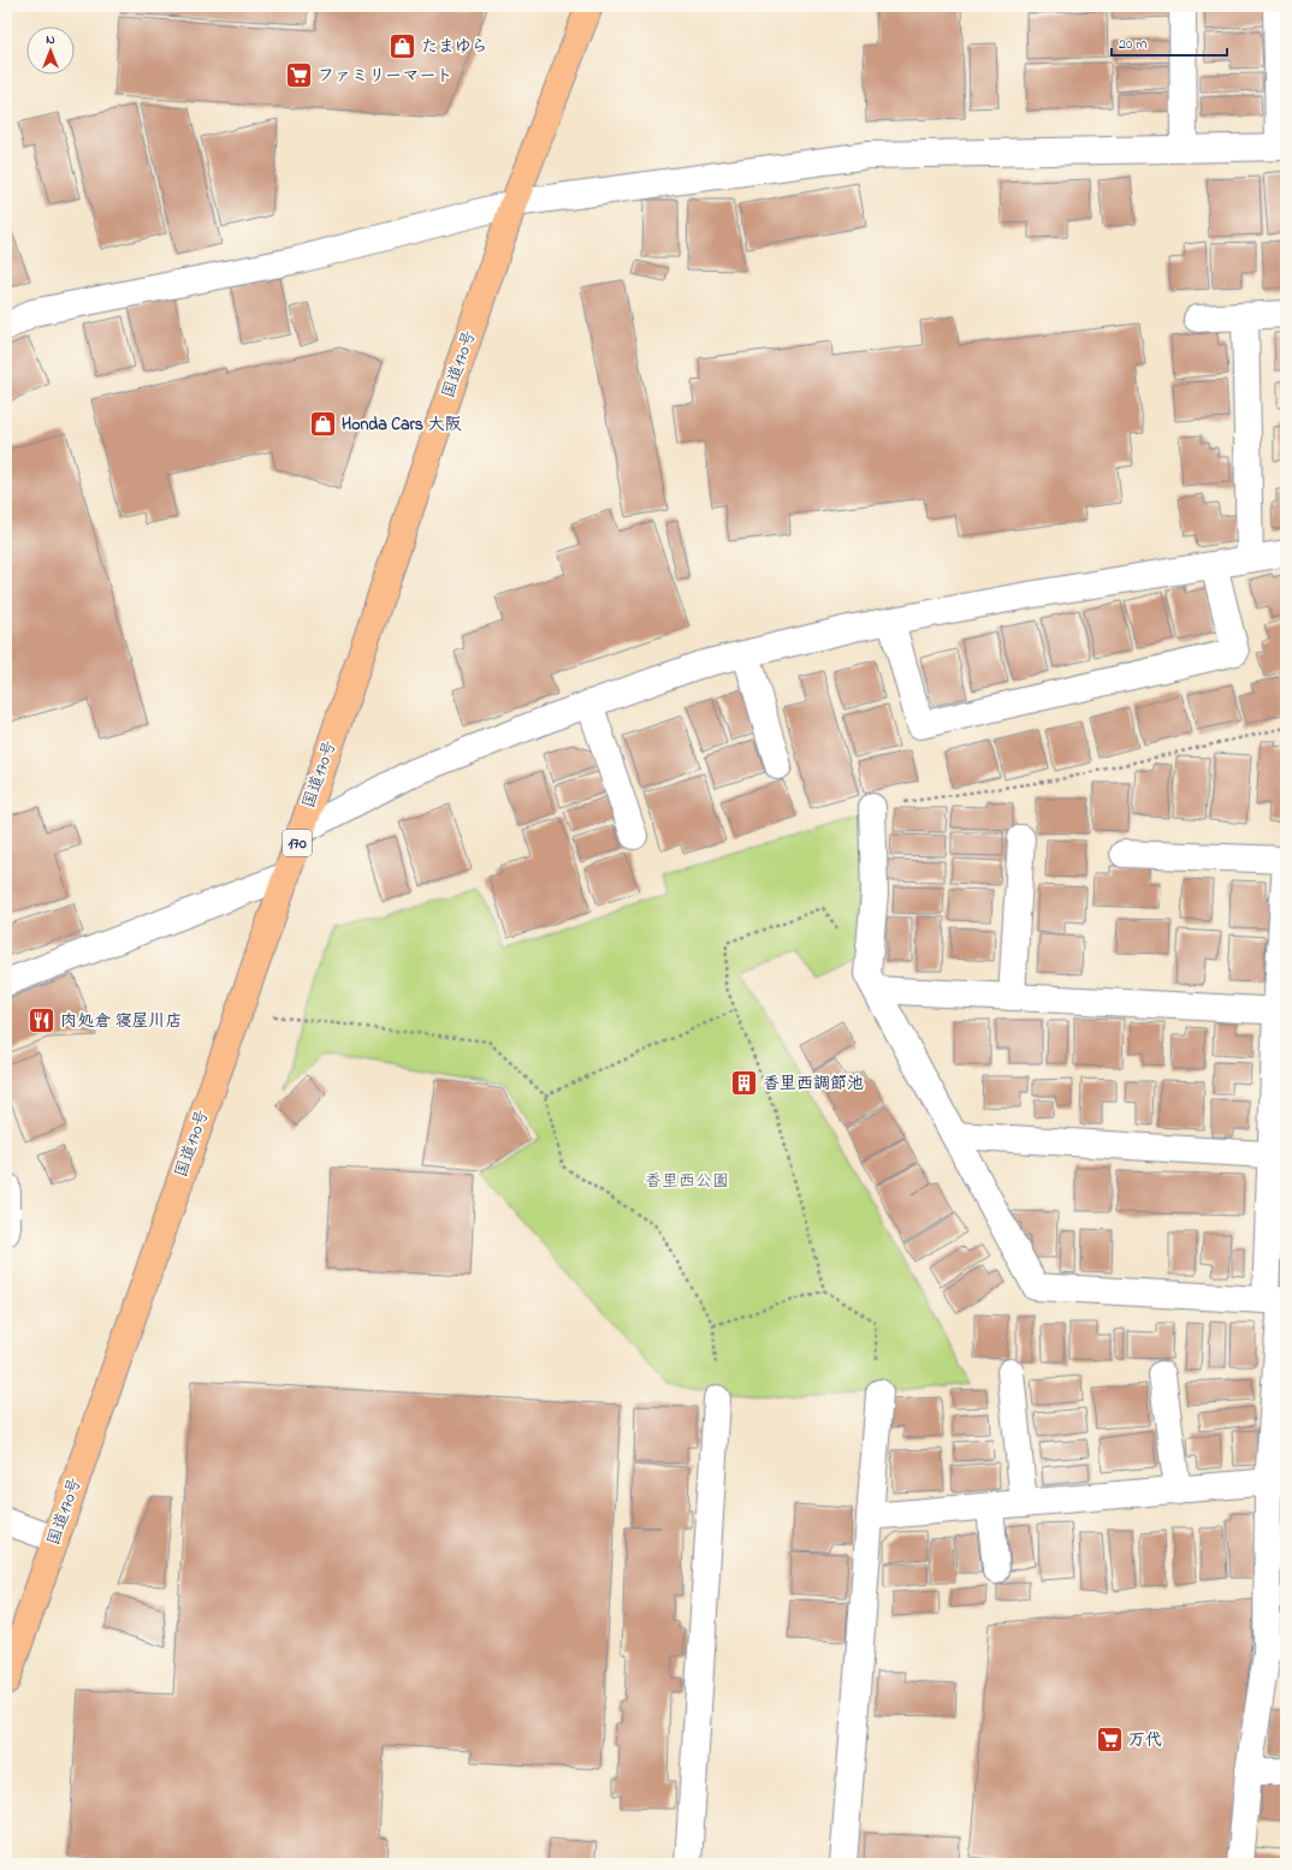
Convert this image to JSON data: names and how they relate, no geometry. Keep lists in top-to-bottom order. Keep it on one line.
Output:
{"streets":{"highway":["国道170号","170"]},"parks":["香里西公園"],"places":{"shop":["たまゆら","Honda Cars 大阪"],"supermarket":["ファミリーマート","万代"],"restaurant":["肉処倉 寝屋川店"],"building":["香里西調節池"]},"scale_bar":"20 m","north":"top"}
